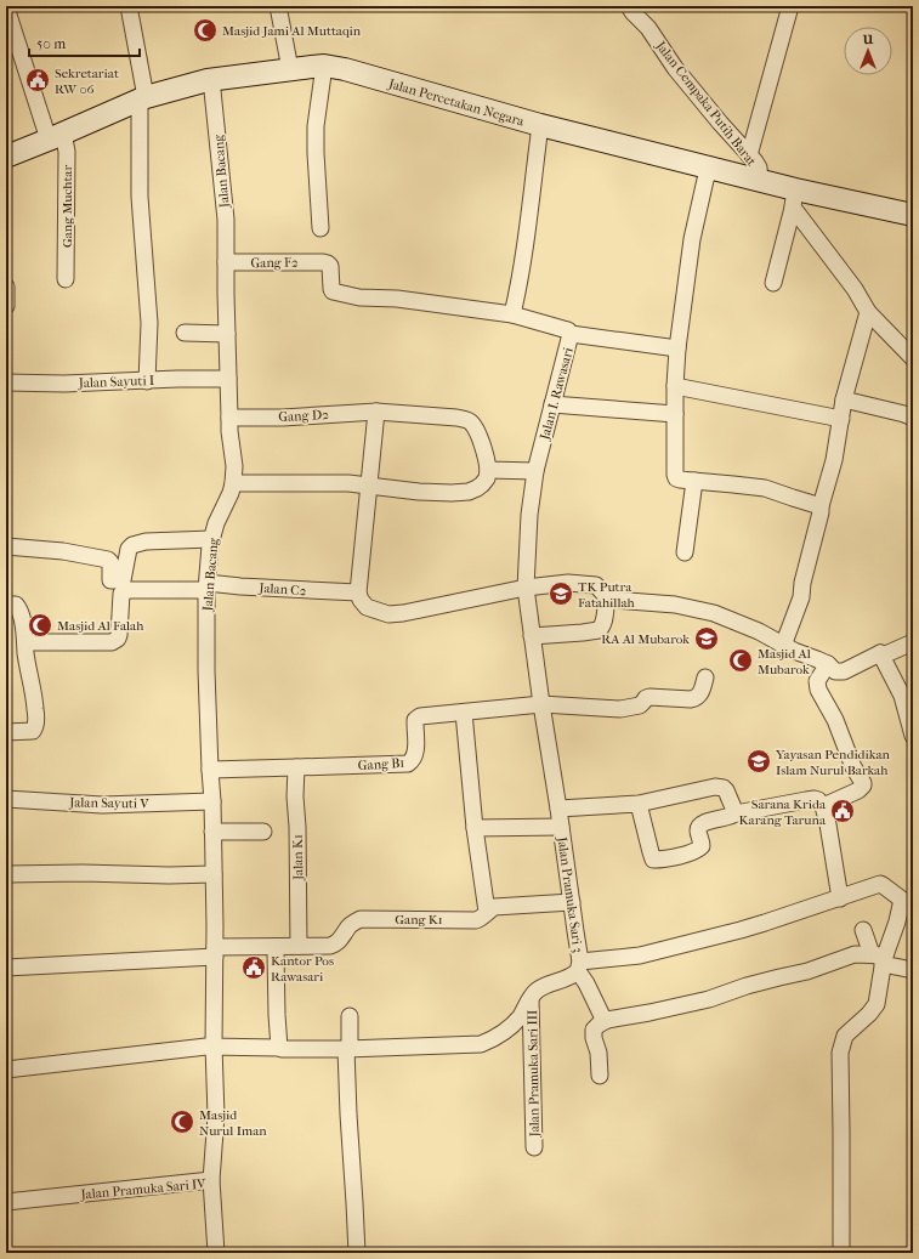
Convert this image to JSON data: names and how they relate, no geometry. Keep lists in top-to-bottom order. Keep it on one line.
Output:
{"streets":{"main road":["Jalan Percetakan Negara"],"street":["Jalan Cempaka Putih Barat","Jalan Bacang","Gang Muchtar","Gang F2","Jalan Sayuti I","Jalan I. Rawasari","Gang D2","Jalan C2","Gang B1","Jalan Sayuti V","Jalan K1","Jalan Pramuka Sari 3","Gang K1","Jalan Pramuka Sari III","Jalan Pramuka Sari IV"]},"crossings":[["Jalan Percetakan Negara","Jalan Cempaka Putih Barat"],["Jalan Percetakan Negara","Jalan Bacang"],["Jalan Percetakan Negara","Gang Muchtar"],["Jalan Bacang","Gang F2"],["Jalan Bacang","Jalan Sayuti I"],["Jalan Bacang","Gang D2"],["Jalan Bacang","Jalan C2"],["Jalan Bacang","Gang B1"],["Jalan Bacang","Jalan Sayuti V"],["Jalan Bacang","Jalan Pramuka Sari IV"],["Gang F2","Jalan I. Rawasari"],["Jalan I. Rawasari","Jalan Pramuka Sari 3"],["Gang B1","Jalan K1"],["Gang B1","Jalan Pramuka Sari 3"],["Jalan K1","Gang K1"],["Jalan Pramuka Sari 3","Gang K1"],["Jalan Pramuka Sari 3","Jalan Pramuka Sari III"]],"places":{"mosque":["Masjid Jami Al Muttaqin","Masjid Al Falah","Masjid Al Mubarok","Masjid Nurul Iman"],"public building":["Sekretariat RW 06","Sarana Krida Karang Taruna","Kantor Pos Rawasari"],"school or university":["TK Putra Fatahillah","RA Al Mubarok","Yayasan Pendidikan Islam Nurul Barkah"]},"scale_bar":"50 m","north":"top"}
